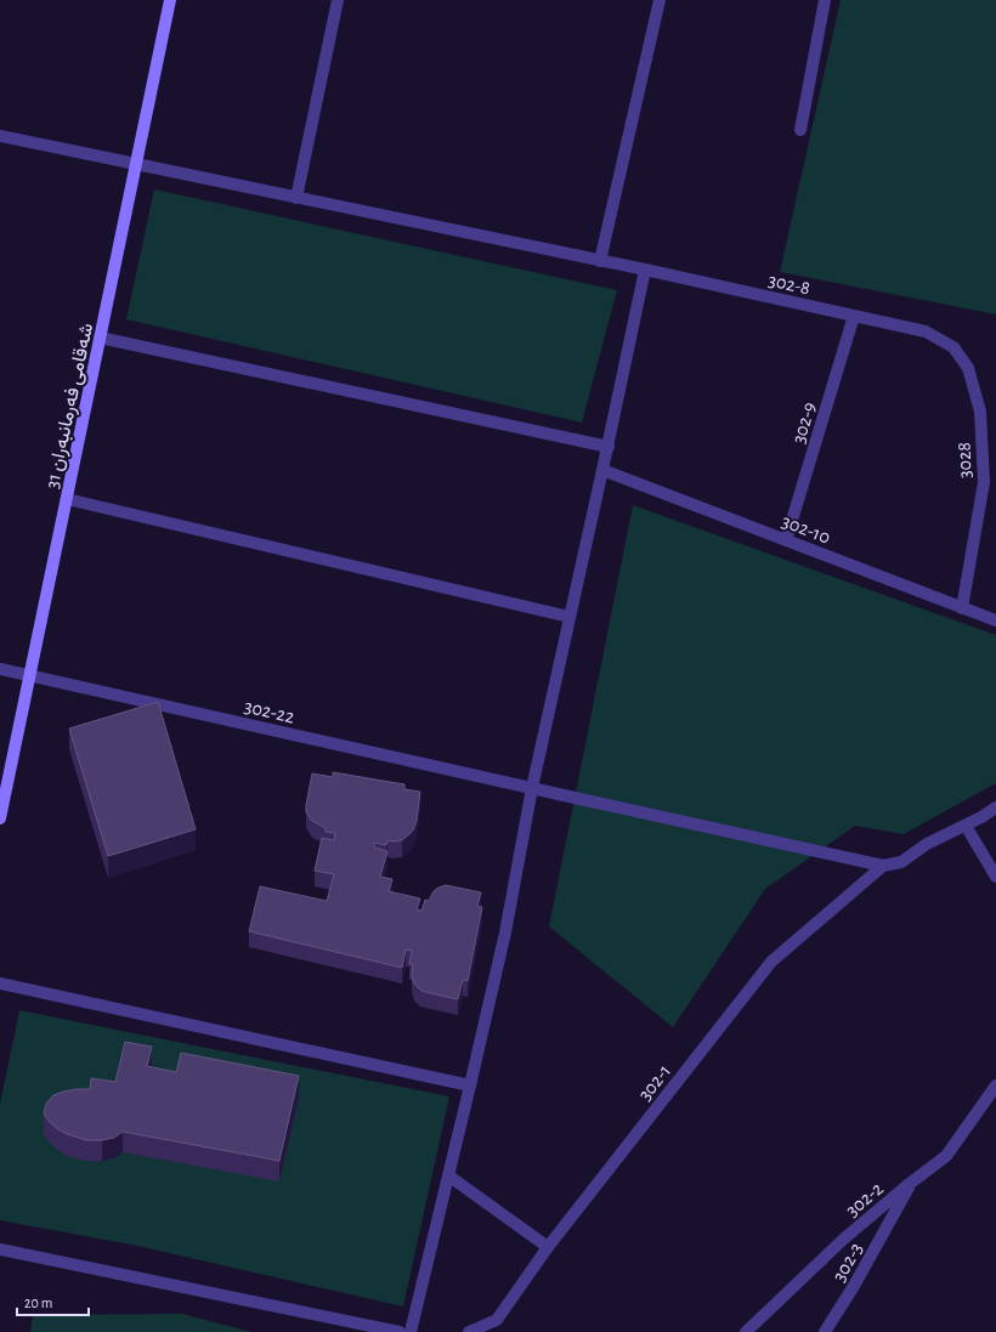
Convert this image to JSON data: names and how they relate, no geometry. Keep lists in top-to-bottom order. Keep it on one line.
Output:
{"streets":{"main road":["شەقامی فەرمانبەران 31"],"street":["302-8","302-9","3028","302-10","302-22","302-1","302-2","302-3"]},"crossings":[["302-8","شەقامی فەرمانبەران 31"],["302-8","302-9"],["302-8","3028"],["شەقامی فەرمانبەران 31","302-22"],["302-9","302-10"],["3028","302-10"],["302-22","302-1"],["302-2","302-3"]],"scale_bar":"20 m"}
